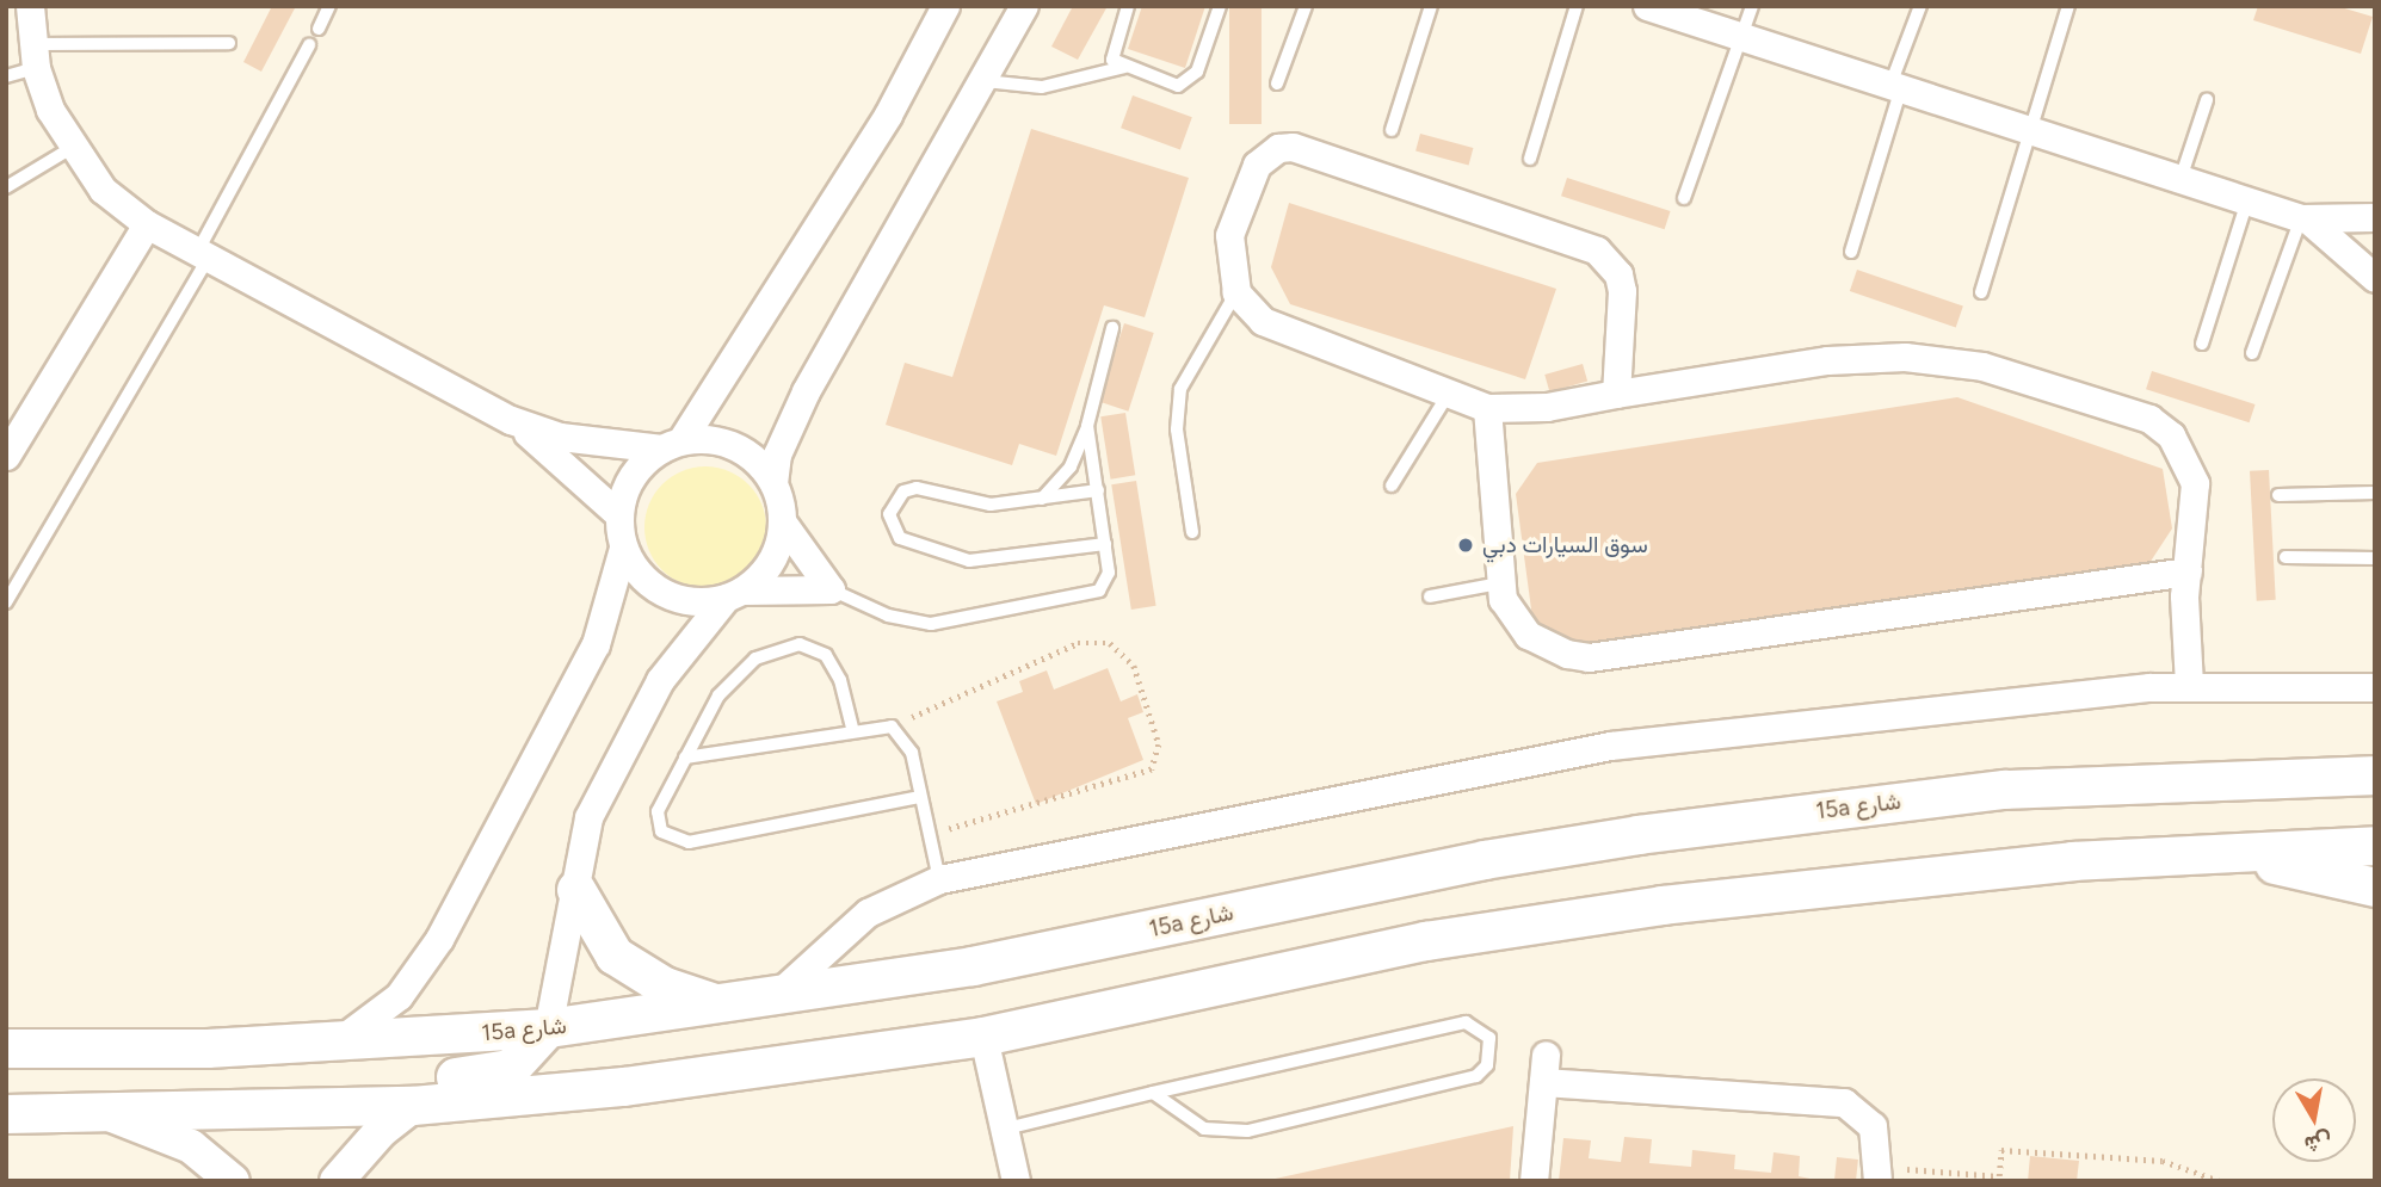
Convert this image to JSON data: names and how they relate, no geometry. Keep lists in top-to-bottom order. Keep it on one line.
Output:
{"streets":{"main road":["15a شارع"]},"places":["سوق السيارات دبي"],"north":"bottom"}
